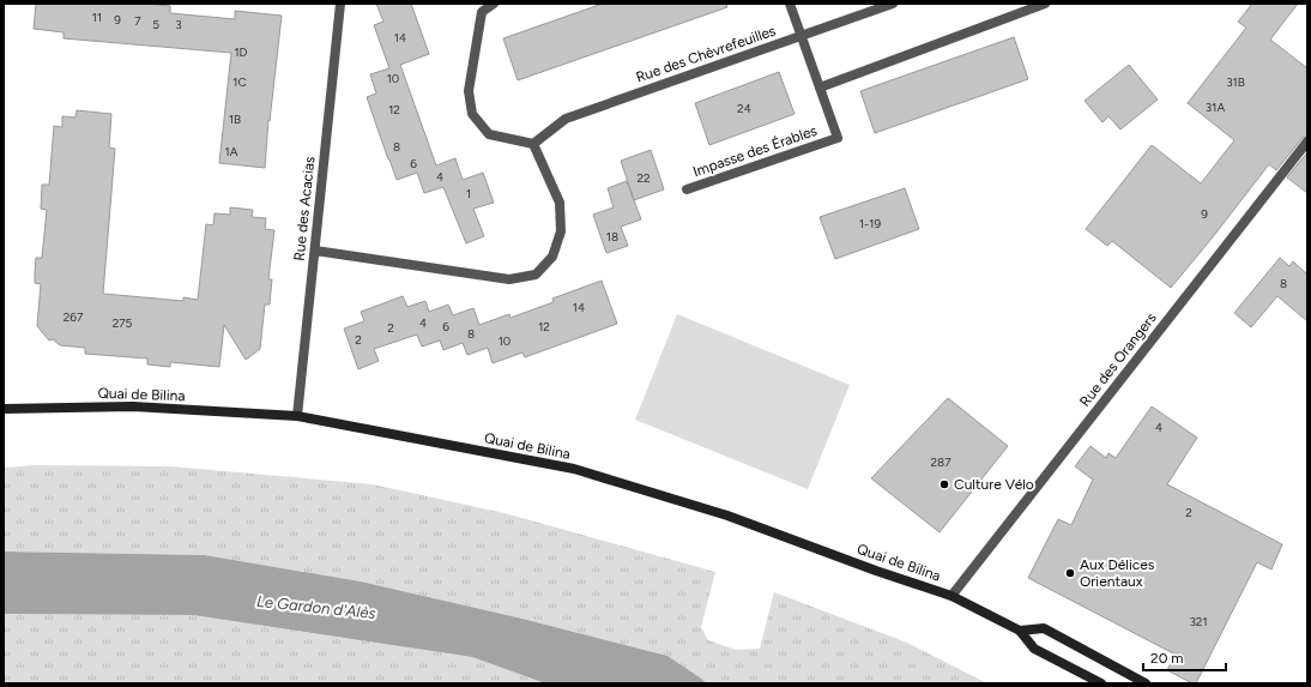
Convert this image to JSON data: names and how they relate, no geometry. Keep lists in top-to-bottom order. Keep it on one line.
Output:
{"streets":{"main road":["Quai de Bilina"],"street":["Rue des Chèvrefeuilles","Impasse des Érables","Rue des Acacias","Rue des Orangers"]},"crossings":[["Rue des Chèvrefeuilles","Impasse des Érables"],["Rue des Acacias","Quai de Bilina"],["Rue des Orangers","Quai de Bilina"]],"water":["Le Gardon d'Alès"],"places":["Culture Vélo","Aux Délices Orientaux"],"house_numbers":["11","9","7","5","3","14","1D","10","1C","31B","31A","24","12","1B","8","1A","6","4","22","1","9","1-19","18","8","14","267","275","4","6","12","2","8","2","10","4","287","2","321"],"scale_bar":"20 m"}
